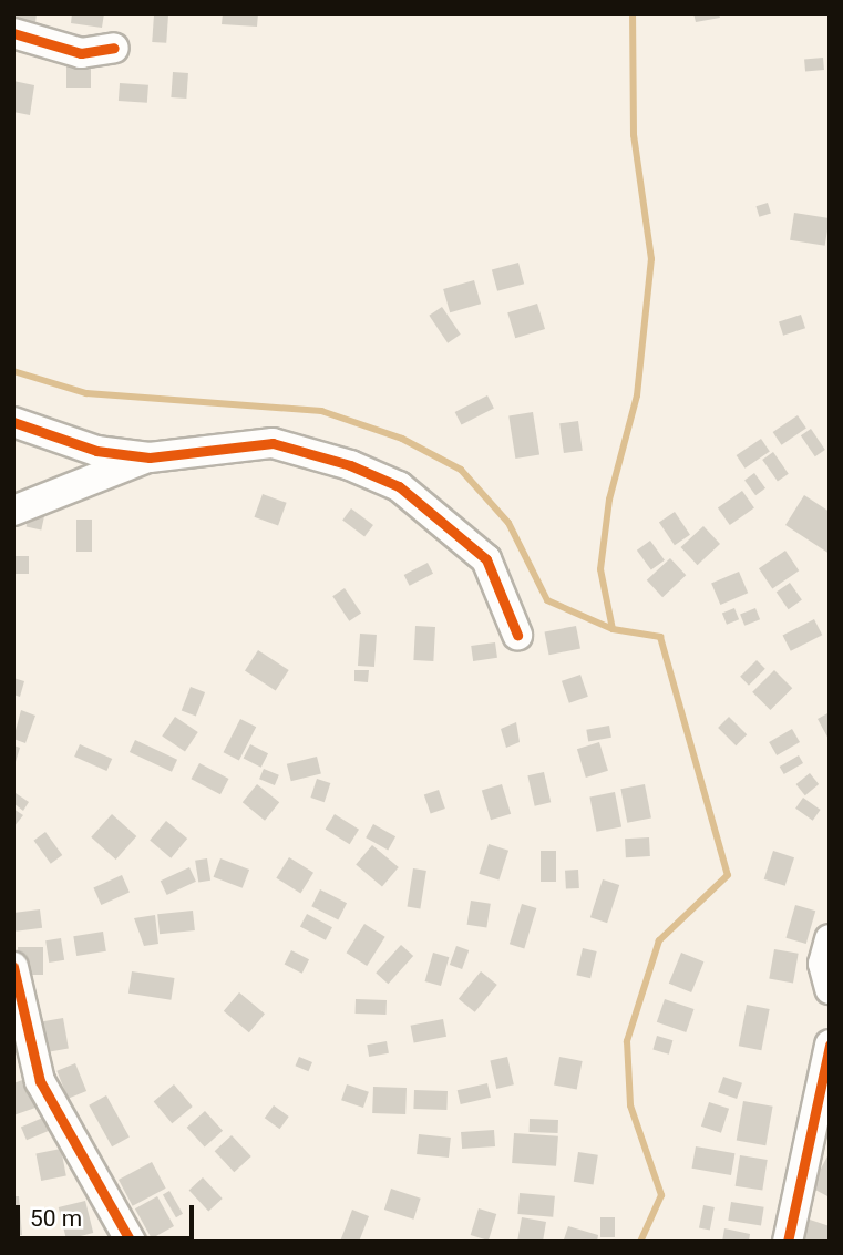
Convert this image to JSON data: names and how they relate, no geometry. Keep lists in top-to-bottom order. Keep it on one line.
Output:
{"scale_bar":"50 m"}
